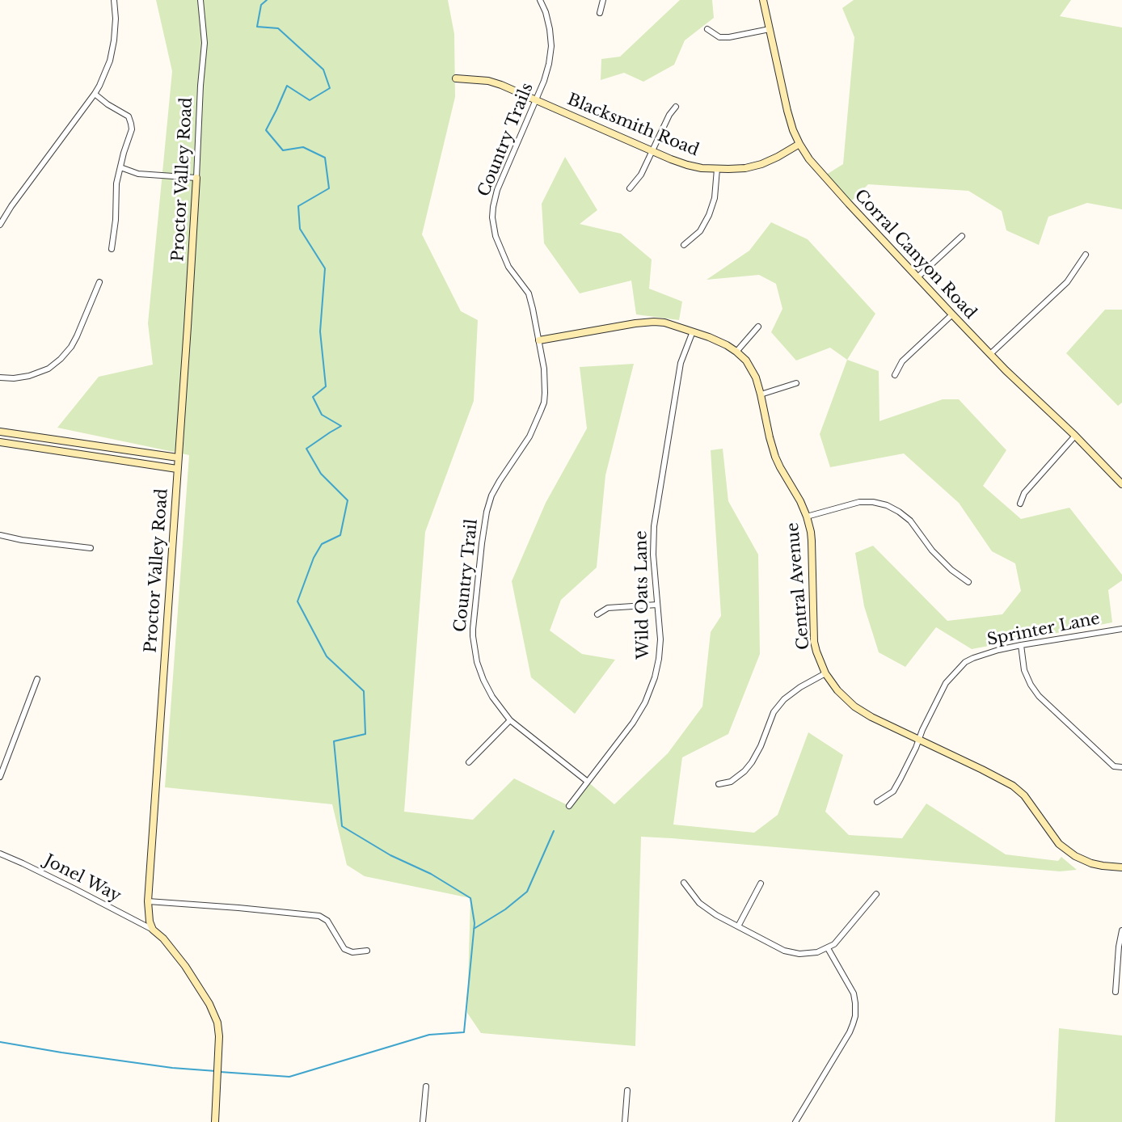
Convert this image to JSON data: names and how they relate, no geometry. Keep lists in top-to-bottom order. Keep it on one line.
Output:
{"streets":{"street":["Blacksmith Road","Country Trails","Proctor Valley Road","Corral Canyon Road","Country Trail","Central Avenue","Wild Oats Lane","Sprinter Lane","Jonel Way"]},"crossings":[["Blacksmith Road","Country Trails"],["Blacksmith Road","Corral Canyon Road"],["Country Trails","Country Trail"],["Country Trails","Central Avenue"],["Proctor Valley Road","Jonel Way"],["Country Trail","Central Avenue"],["Country Trail","Wild Oats Lane"],["Central Avenue","Wild Oats Lane"],["Central Avenue","Sprinter Lane"]]}
